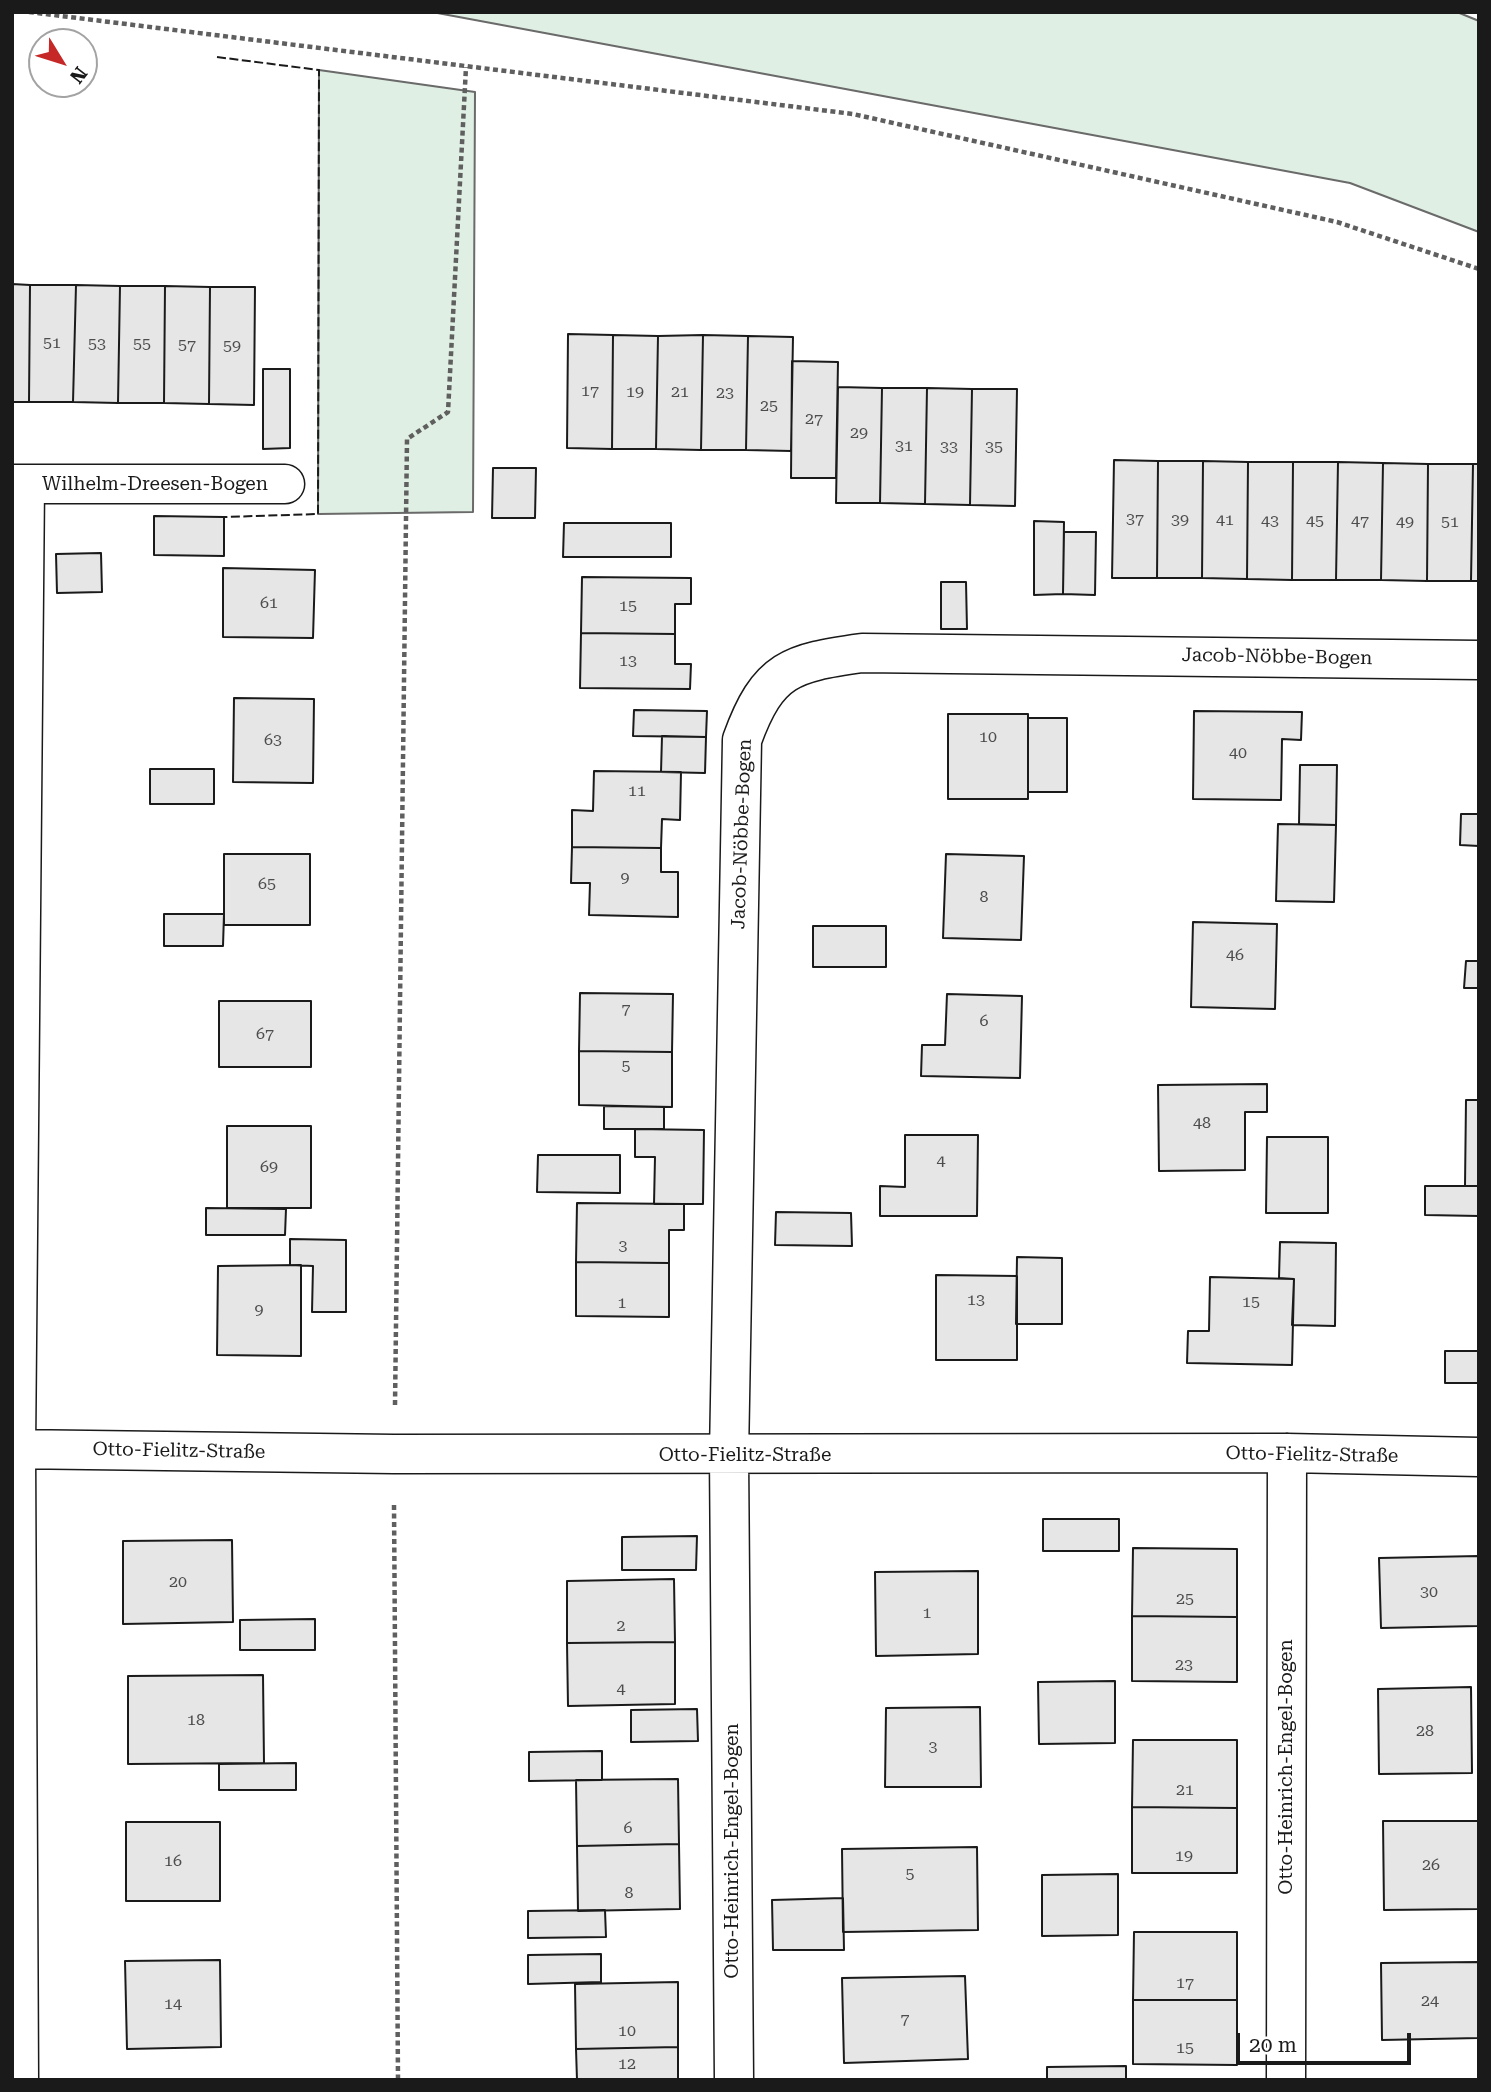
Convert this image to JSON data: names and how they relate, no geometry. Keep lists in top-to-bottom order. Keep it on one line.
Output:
{"streets":{"street":["Wilhelm-Dreesen-Bogen","Jacob-Nöbbe-Bogen","Otto-Fielitz-Straße","Otto-Heinrich-Engel-Bogen"]},"crossings":[["Wilhelm-Dreesen-Bogen","Otto-Fielitz-Straße"],["Jacob-Nöbbe-Bogen","Otto-Fielitz-Straße"],["Jacob-Nöbbe-Bogen","Otto-Heinrich-Engel-Bogen"],["Otto-Fielitz-Straße","Otto-Heinrich-Engel-Bogen"]],"house_numbers":["51","53","55","57","59","17","19","21","23","25","27","29","31","33","35","37","39","41","43","45","47","49","51","61","15","13","10","63","40","11","9","65","8","46","7","6","67","5","48","4","69","3","13","15","1","9","20","30","25","1","2","23","4","18","28","3","21","6","19","16","26","5","8","17","24","14","7","10","15","12"],"scale_bar":"20 m","north":"bottom right"}
